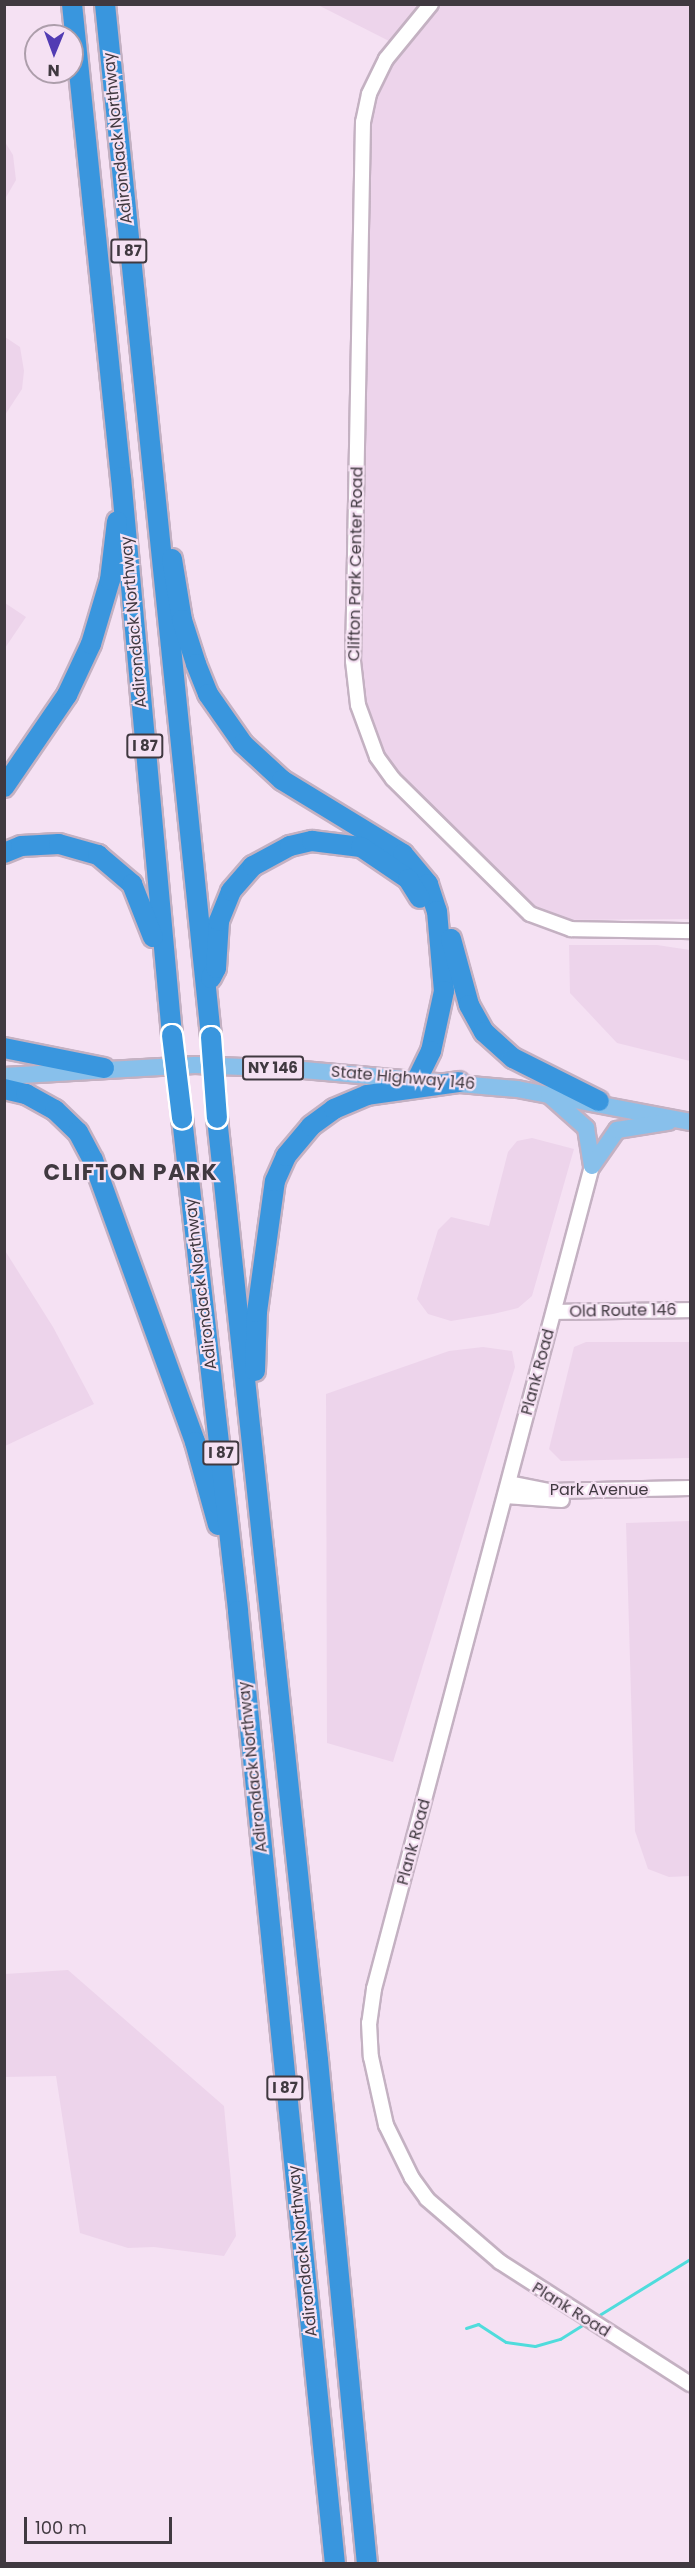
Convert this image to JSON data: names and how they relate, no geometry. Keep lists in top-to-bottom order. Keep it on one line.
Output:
{"streets":{"highway":["Adirondack Northway","I 87"],"main road":["NY 146","State Highway 146"],"street":["Clifton Park Center Road","Old Route 146","Plank Road","Park Avenue"]},"crossings":[["Old Route 146","Plank Road"],["Plank Road","Park Avenue"]],"districts":["CLIFTON PARK"],"scale_bar":"100 m","north":"bottom"}
